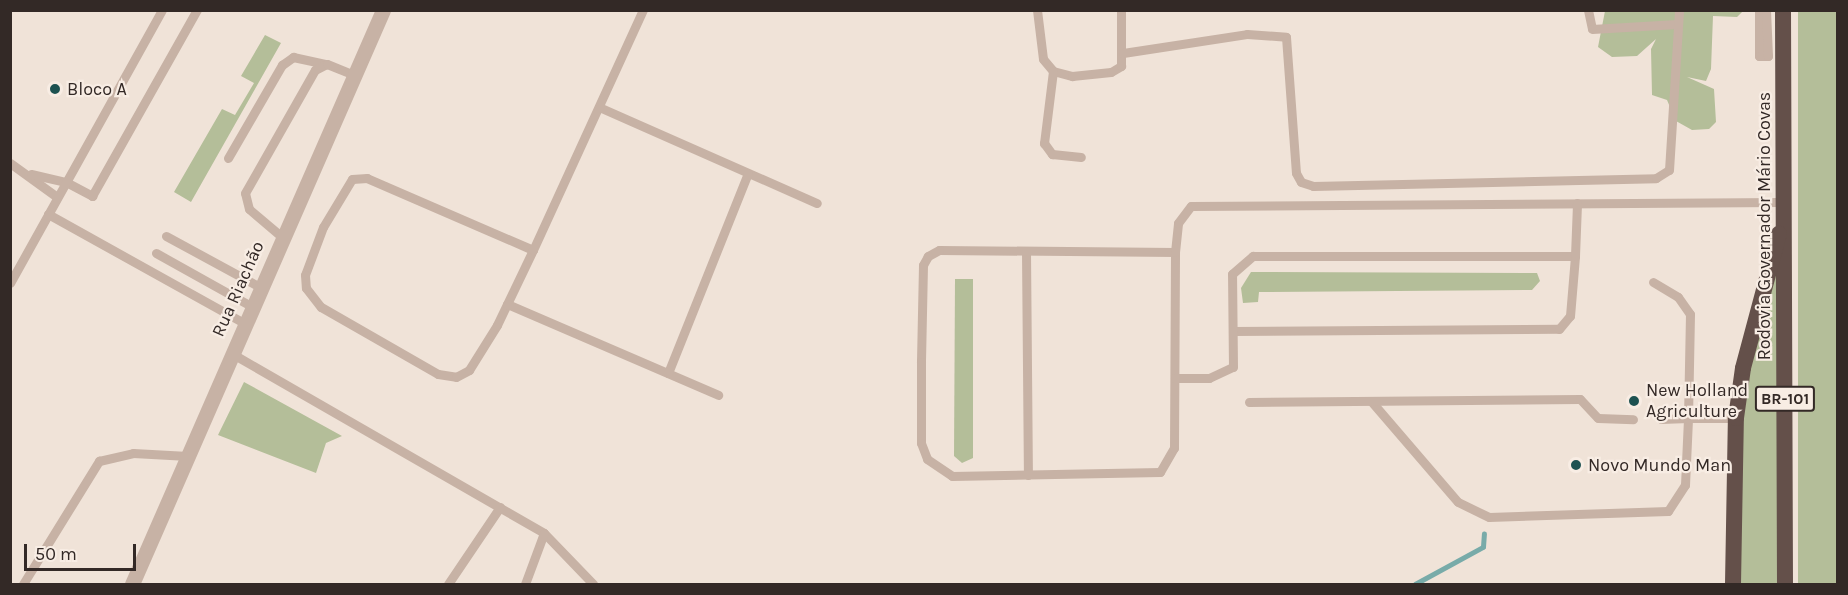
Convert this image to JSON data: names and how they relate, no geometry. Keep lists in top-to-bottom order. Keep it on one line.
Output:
{"streets":{"highway":["Rodovia Governador Mário Covas","BR-101"],"street":["Rua Riachão"]},"places":["Bloco A","New Holland Agriculture","Novo Mundo Man"],"scale_bar":"50 m"}
